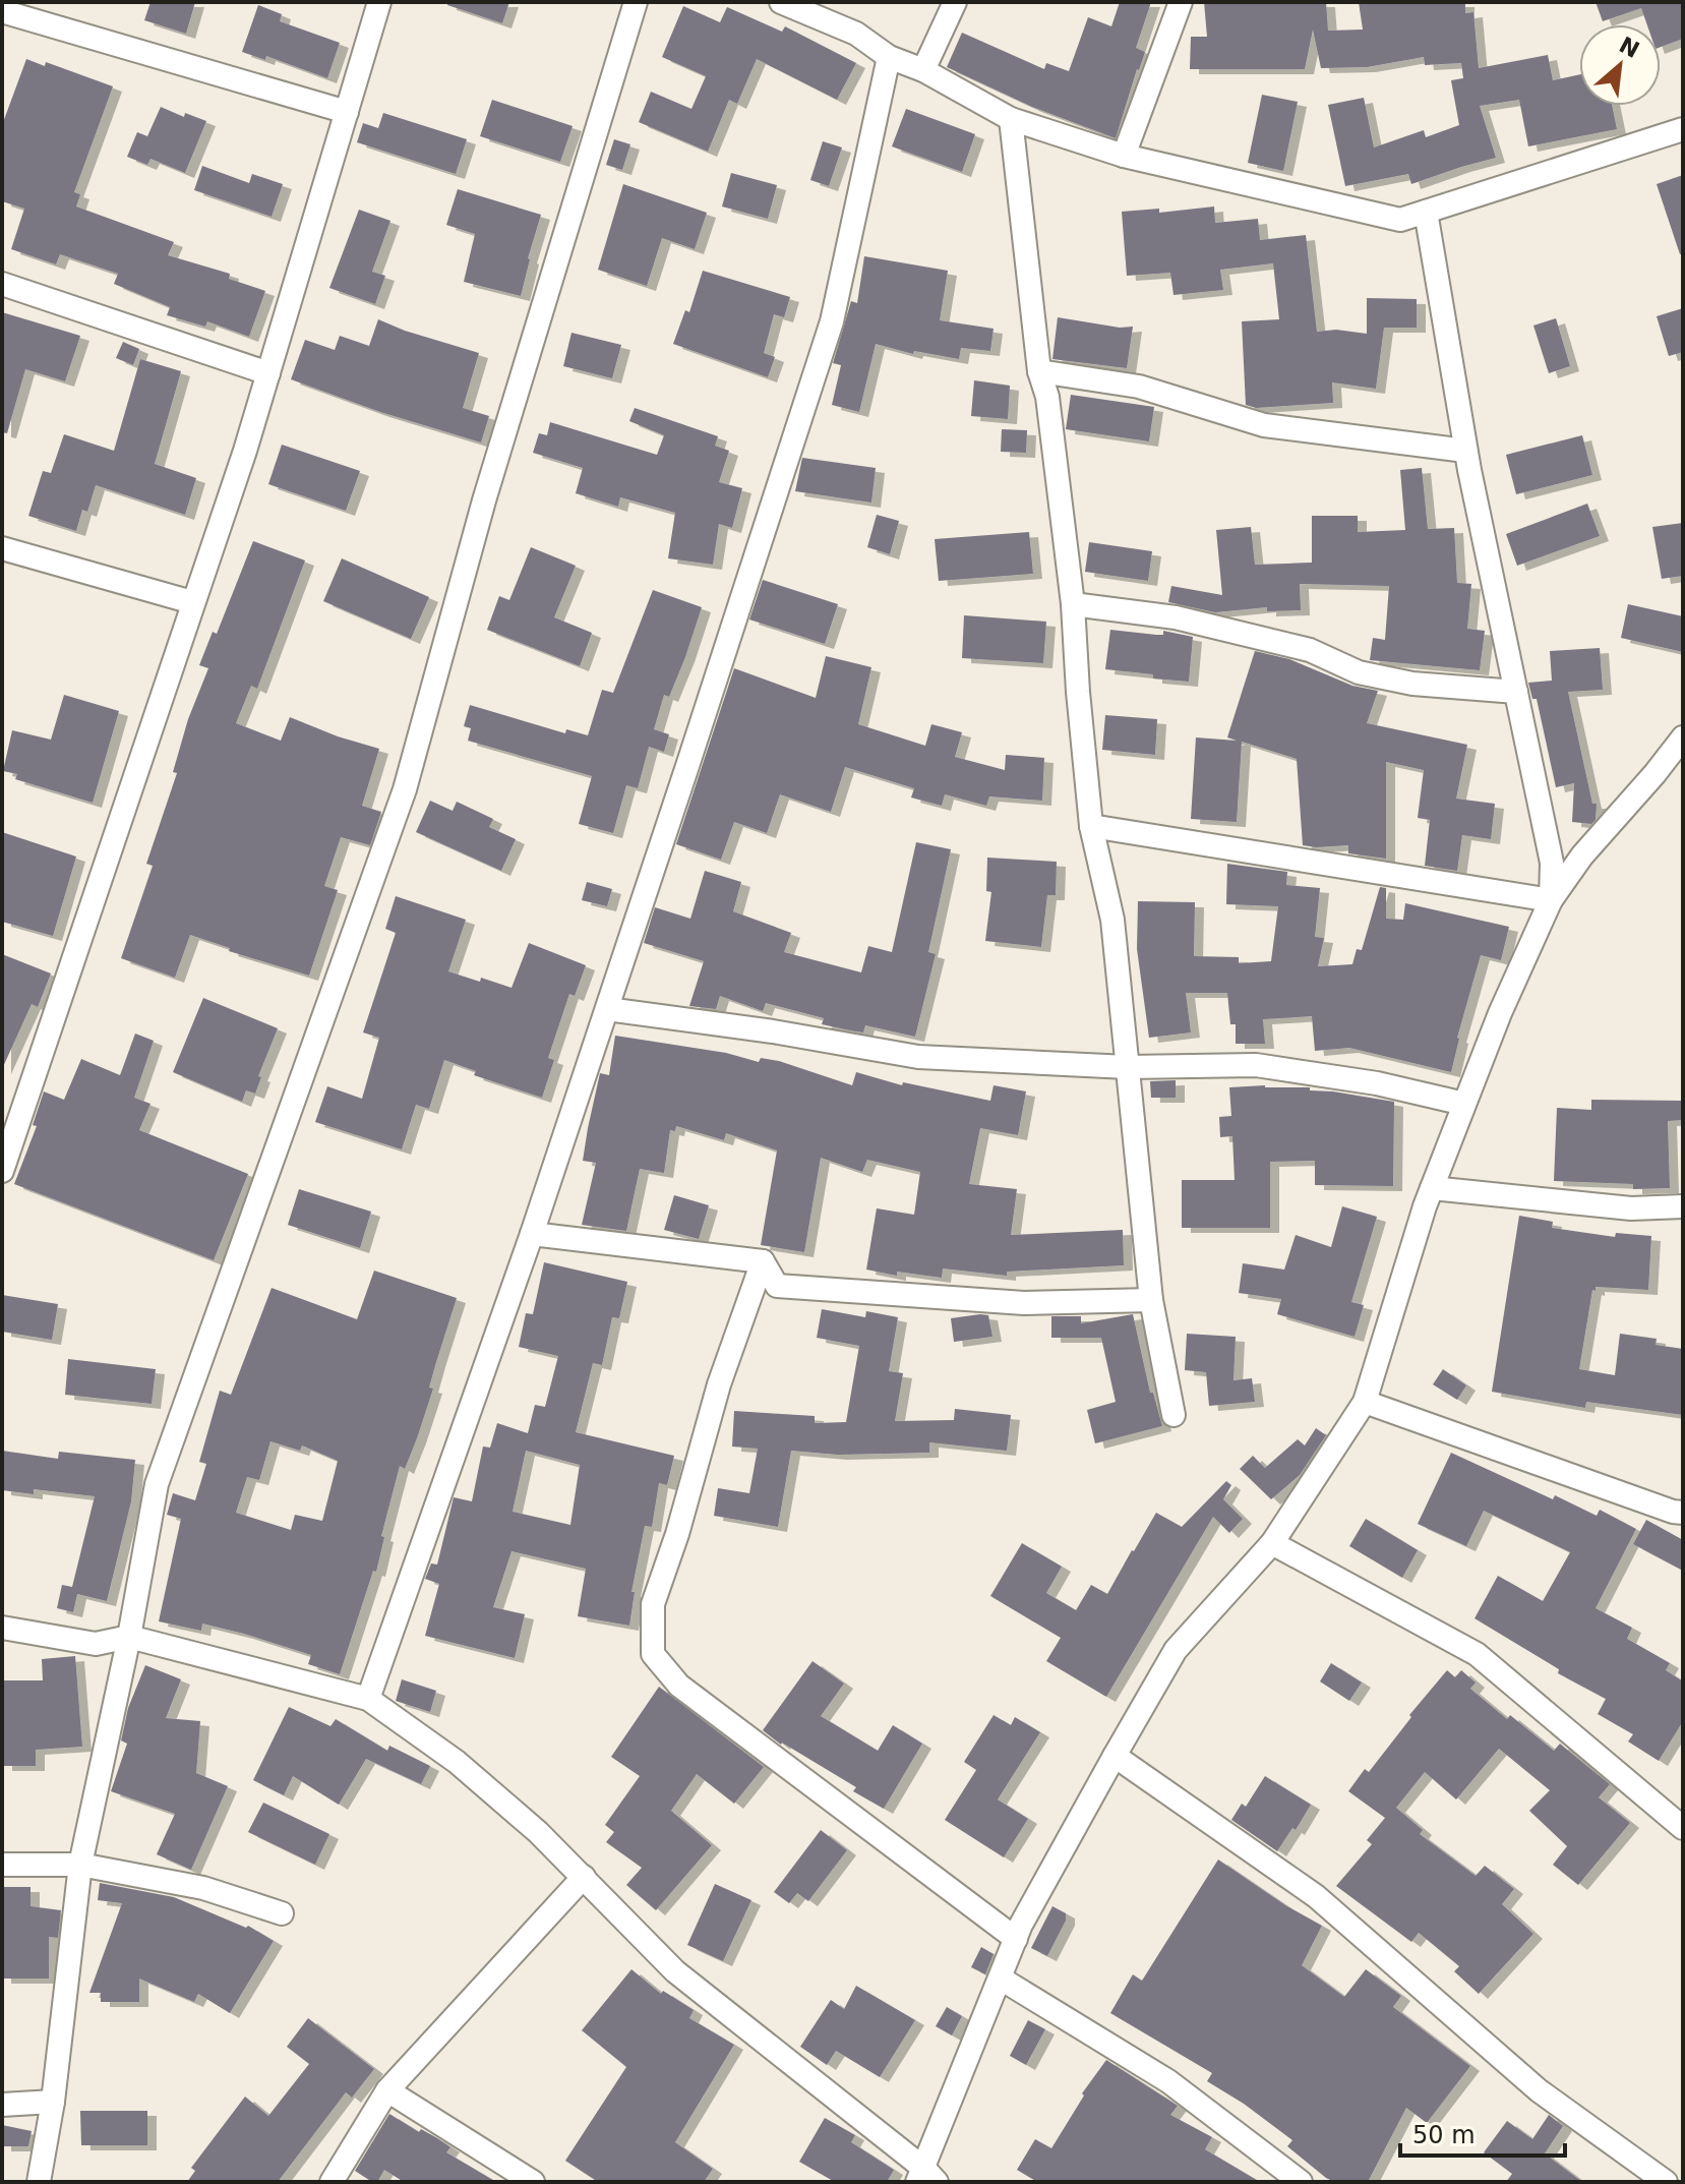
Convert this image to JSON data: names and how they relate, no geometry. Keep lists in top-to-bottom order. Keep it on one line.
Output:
{"scale_bar":"50 m","north":"top right"}
